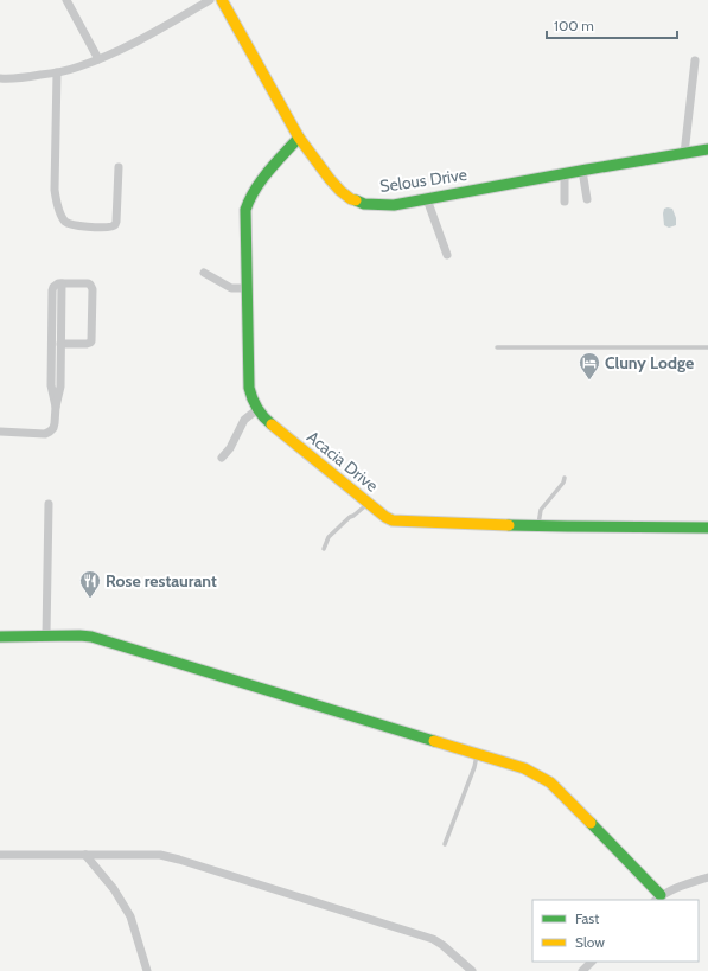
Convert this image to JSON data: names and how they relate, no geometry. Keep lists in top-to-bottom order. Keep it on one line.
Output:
{"streets":{"street":["Selous Drive","Acacia Drive"]},"places":{"hotel":["Cluny Lodge"],"restaurant":["Rose restaurant"]},"legend":["Fast","Slow"],"scale_bar":"100 m"}
